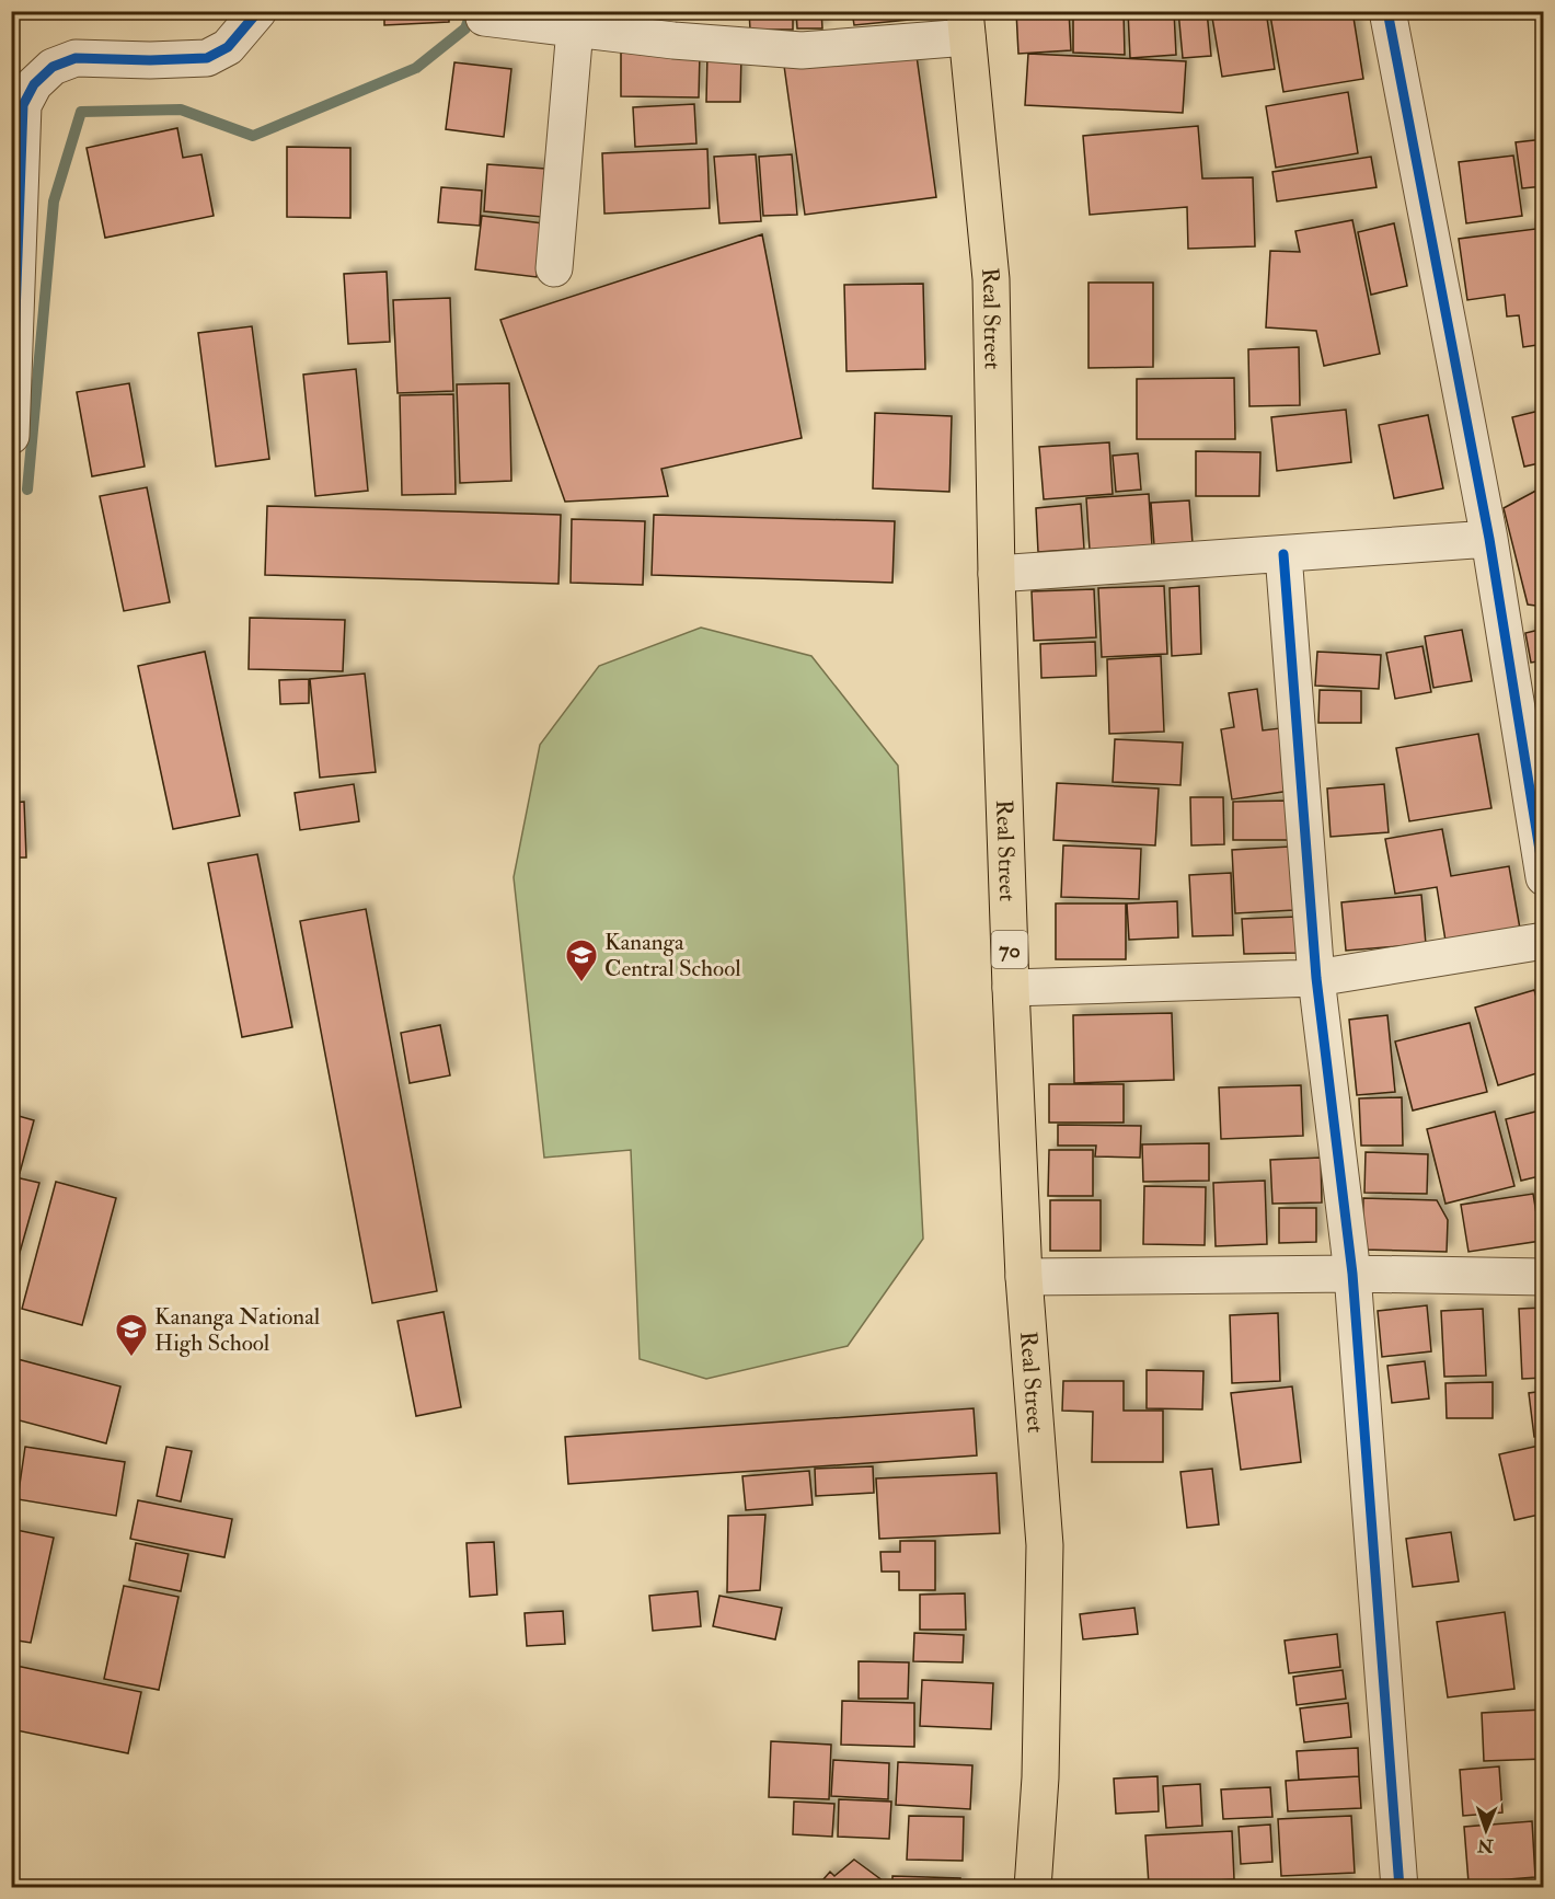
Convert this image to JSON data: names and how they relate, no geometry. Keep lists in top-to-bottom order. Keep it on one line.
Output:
{"streets":{"highway":["Real Street","70"]},"places":{"school or university":["Kananga Central School","Kananga National High School"]},"north":"bottom"}
